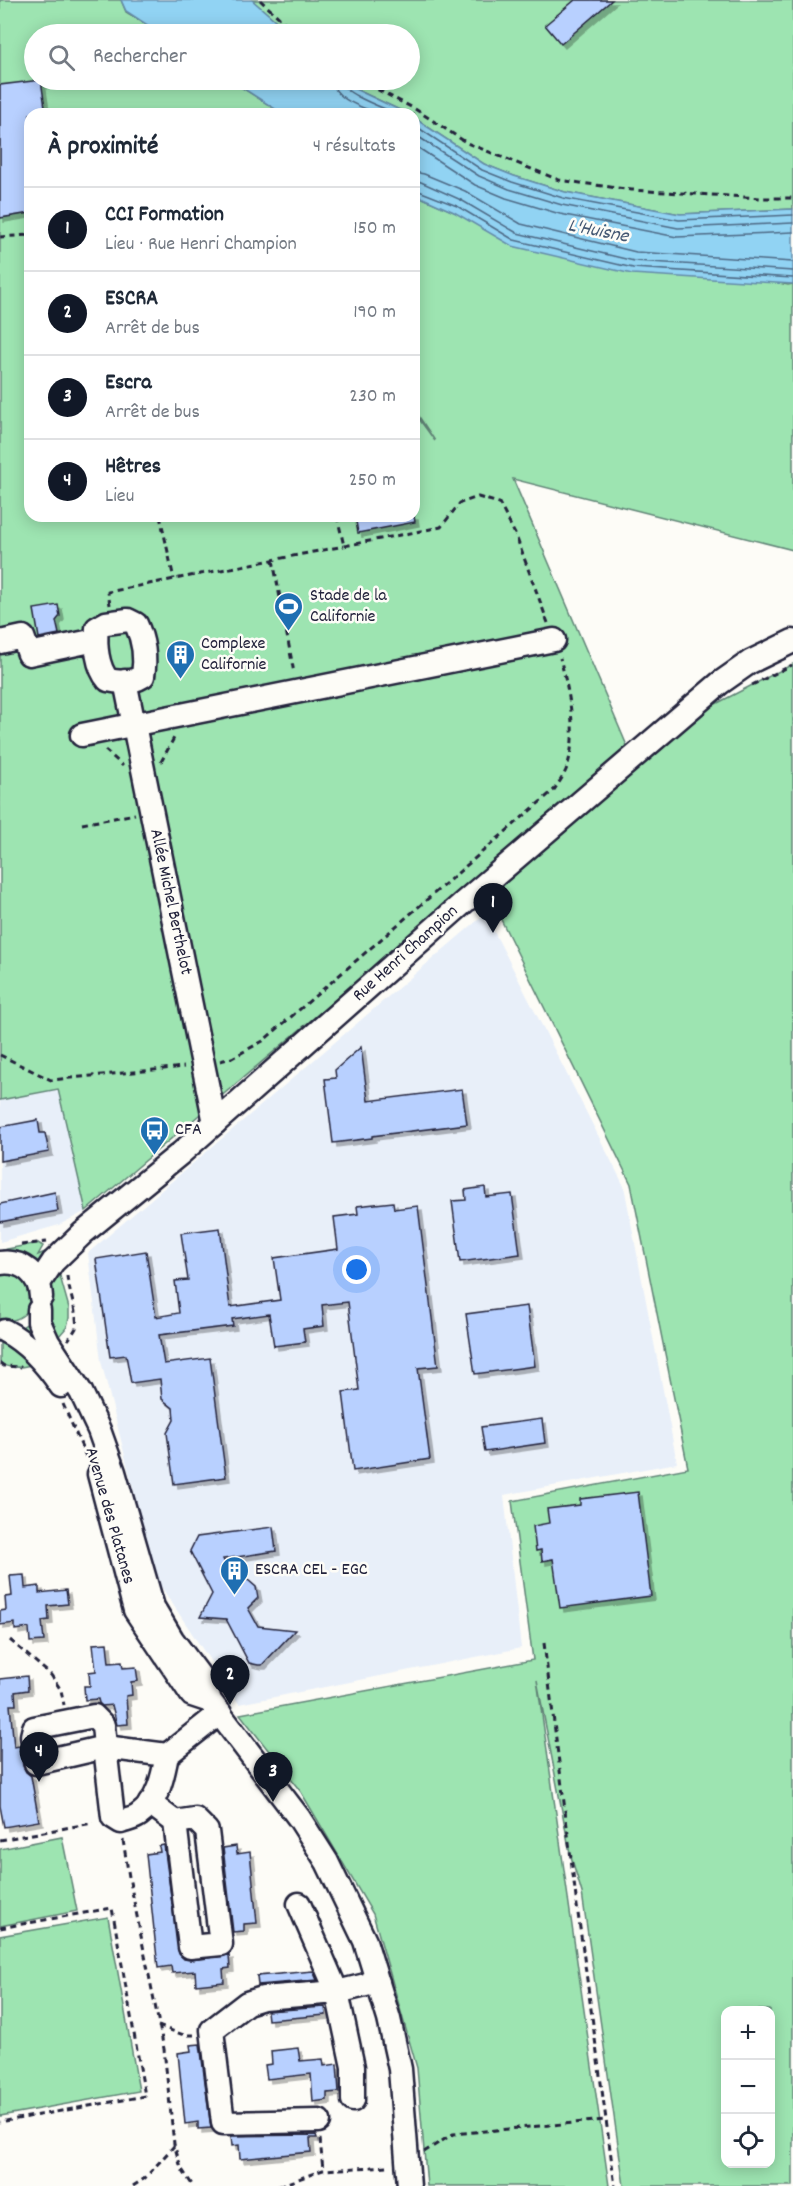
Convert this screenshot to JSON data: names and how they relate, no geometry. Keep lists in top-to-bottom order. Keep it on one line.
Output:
{"streets":{"street":["Allée Michel Berthelot","Rue Henri Champion","Avenue des Platanes"]},"crossings":[["Allée Michel Berthelot","Rue Henri Champion"],["Rue Henri Champion","Avenue des Platanes"]],"water":["L'Huisne"],"places":{"sports":["Stade de la Californie"],"building":["Complexe Californie","ESCRA CEL - EGC"],"bus stop":["CFA"]},"page":{"search":"Rechercher","heading":["À proximité","4 résultats"],"list":[{"mark":"1","name":"CCI Formation","note":"Lieu · Rue Henri Champion","value":"150 m"},{"mark":"2","name":"ESCRA","note":"Arrêt de bus","value":"190 m"},{"mark":"3","name":"Escra","note":"Arrêt de bus","value":"230 m"},{"mark":"4","name":"Hêtres","note":"Lieu","value":"250 m"}],"pins":["1","2","4","3"],"map_buttons":["+","−"]}}
